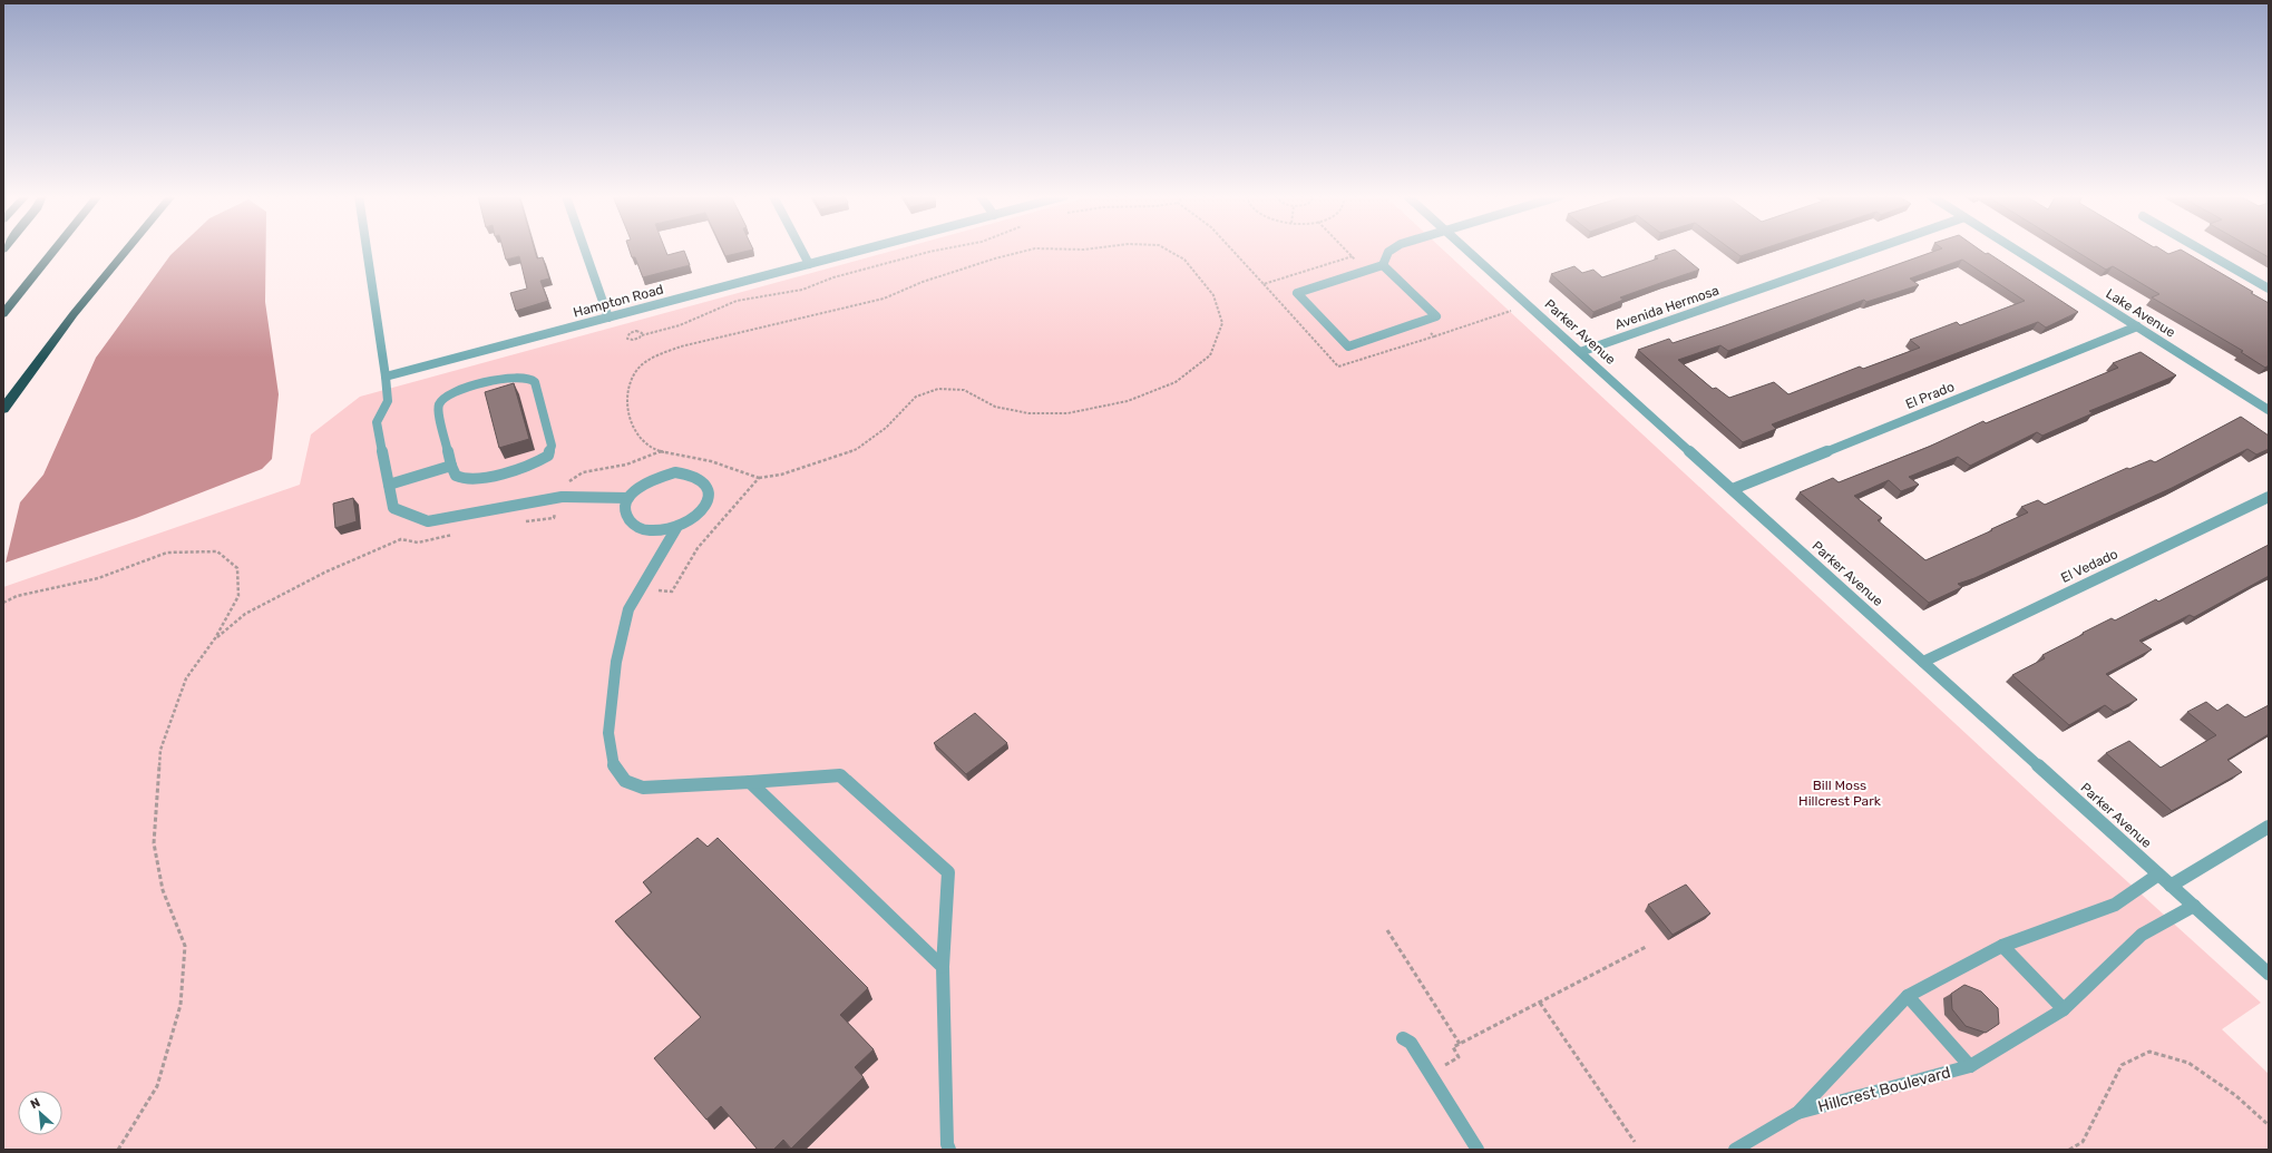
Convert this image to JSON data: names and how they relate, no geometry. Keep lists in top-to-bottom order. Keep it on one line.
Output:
{"streets":{"street":["Hampton Road","Avenida Hermosa","Lake Avenue","Parker Avenue","El Prado","El Vedado","Hillcrest Boulevard"]},"crossings":[["Avenida Hermosa","Parker Avenue"],["Lake Avenue","El Prado"],["Parker Avenue","El Prado"],["Parker Avenue","El Vedado"],["Parker Avenue","Hillcrest Boulevard"]],"parks":["Bill Moss Hillcrest Park"],"north":"top left"}
